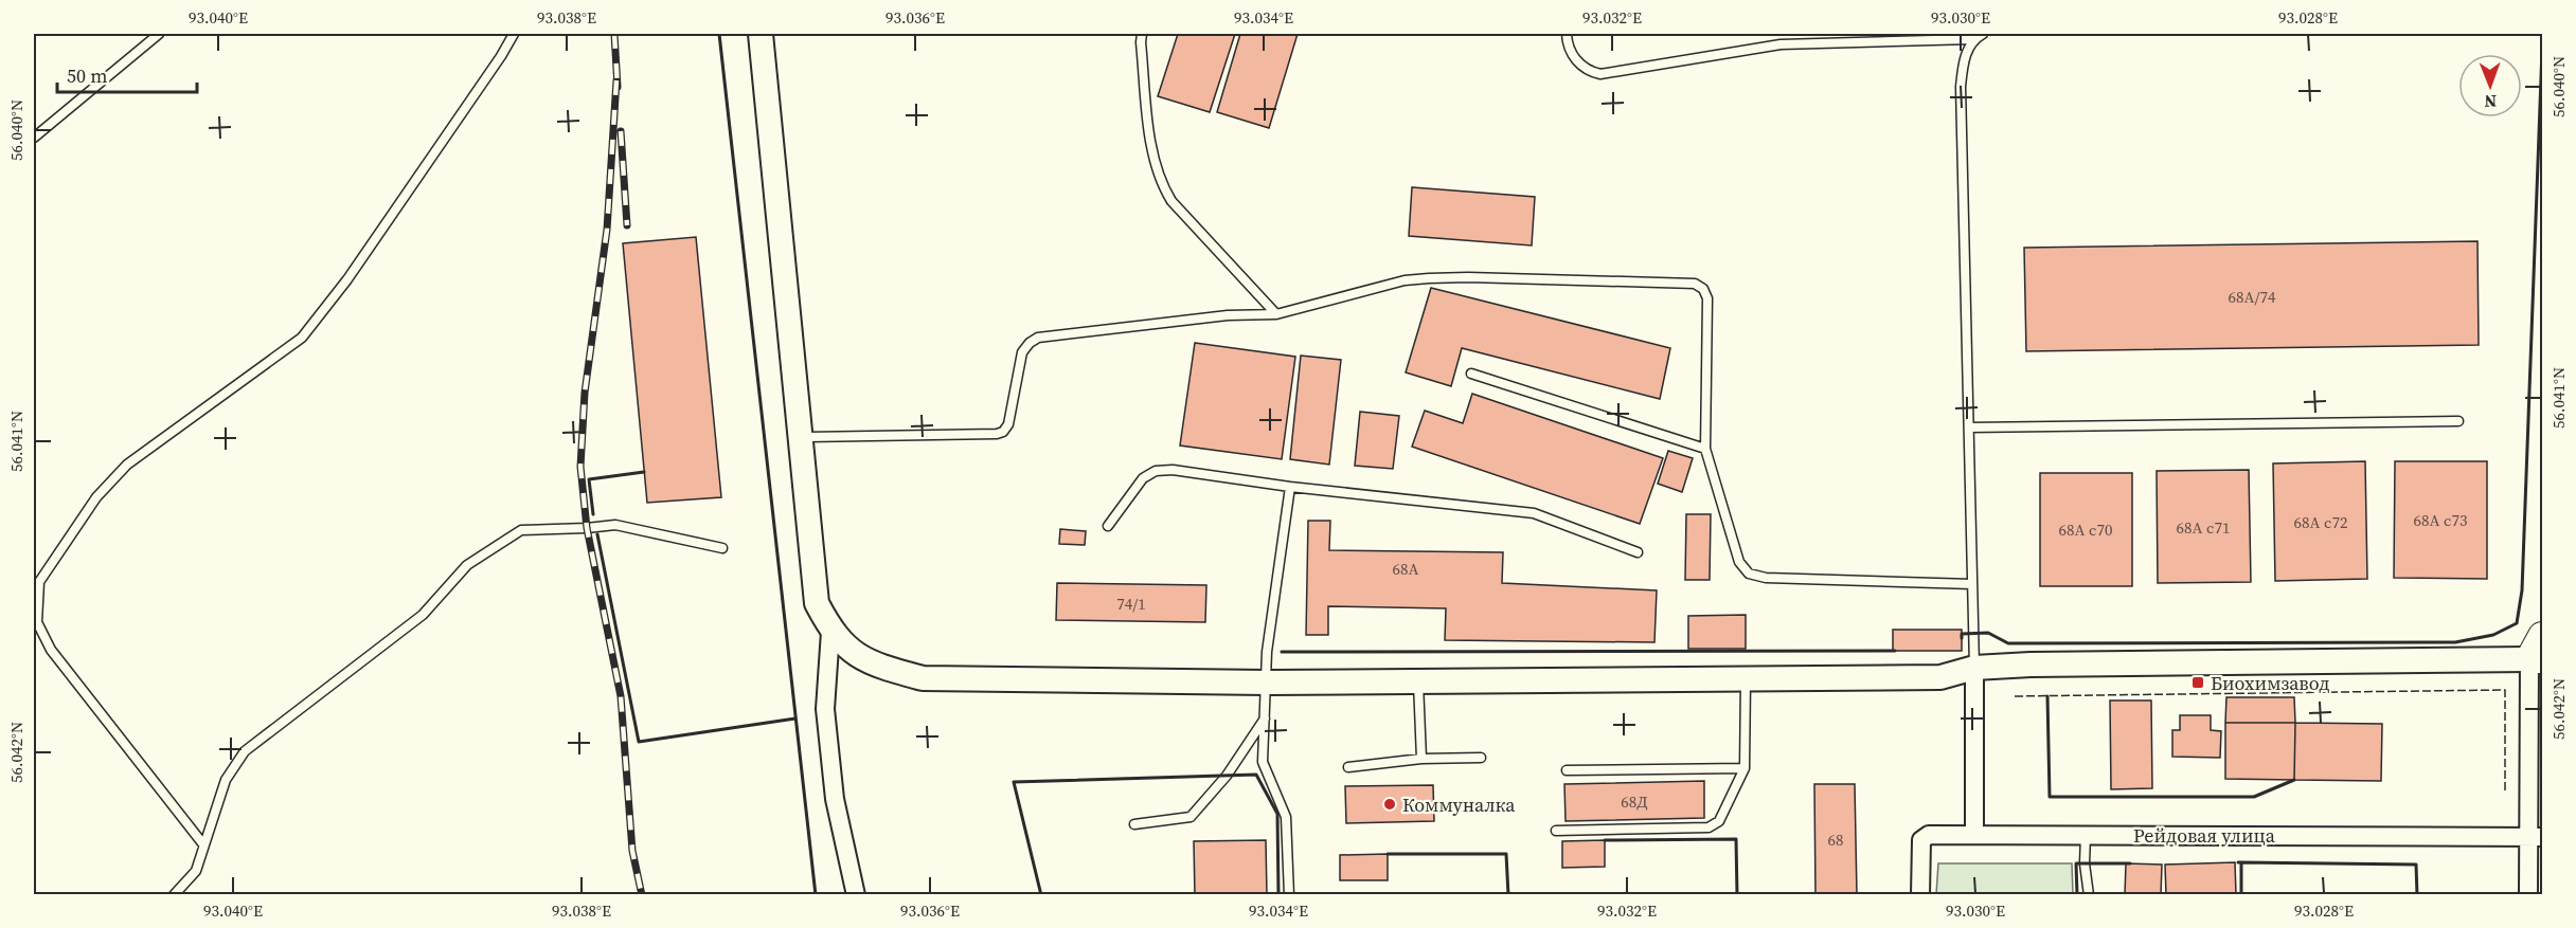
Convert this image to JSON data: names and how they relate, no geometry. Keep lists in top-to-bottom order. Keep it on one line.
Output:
{"streets":{"street":["Рейдовая улица"]},"places":{"transit":["Биохимзавод"],"other":["Коммуналка"]},"house_numbers":["68А/74","68А с73","68А с72","68А с71","68А с70","68А","74/1","68Д","68"],"scale_bar":"50 m","north":"bottom","coordinates":["93.040°E","93.038°E","93.036°E","93.034°E","93.032°E","93.030°E","93.028°E","56.040°N","56.041°N","56.042°N"]}
